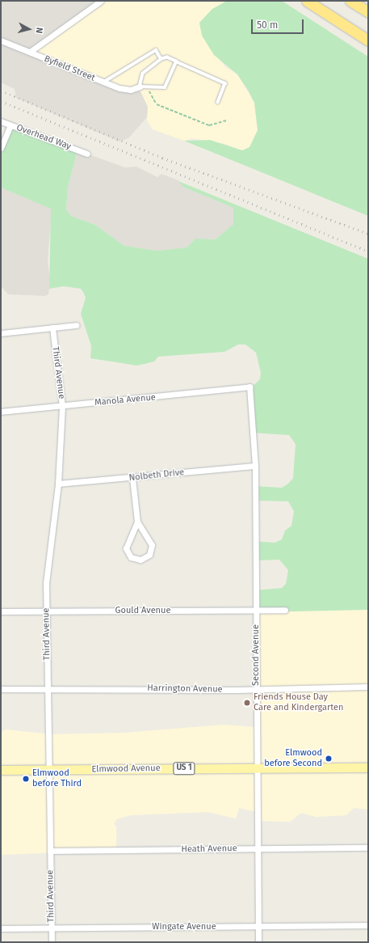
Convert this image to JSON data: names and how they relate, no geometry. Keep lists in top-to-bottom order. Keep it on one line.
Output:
{"streets":{"main road":["US 1","Elmwood Avenue"],"street":["Byfield Street","Overhead Way","Third Avenue","Manola Avenue","Nolbeth Drive","Gould Avenue","Second Avenue","Harrington Avenue","Heath Avenue","Wingate Avenue"]},"crossings":[["Third Avenue","Manola Avenue"],["Third Avenue","Nolbeth Drive"],["Third Avenue","Gould Avenue"],["Third Avenue","Harrington Avenue"],["Third Avenue","Elmwood Avenue"],["Third Avenue","Heath Avenue"],["Third Avenue","Wingate Avenue"],["Manola Avenue","Second Avenue"],["Nolbeth Drive","Second Avenue"],["Gould Avenue","Second Avenue"],["Second Avenue","Harrington Avenue"],["Second Avenue","Elmwood Avenue"],["Second Avenue","Heath Avenue"],["Second Avenue","Wingate Avenue"]],"places":["Friends House Day Care and Kindergarten","Elmwood before Second","Elmwood before Third"],"scale_bar":"50 m","north":"right"}
